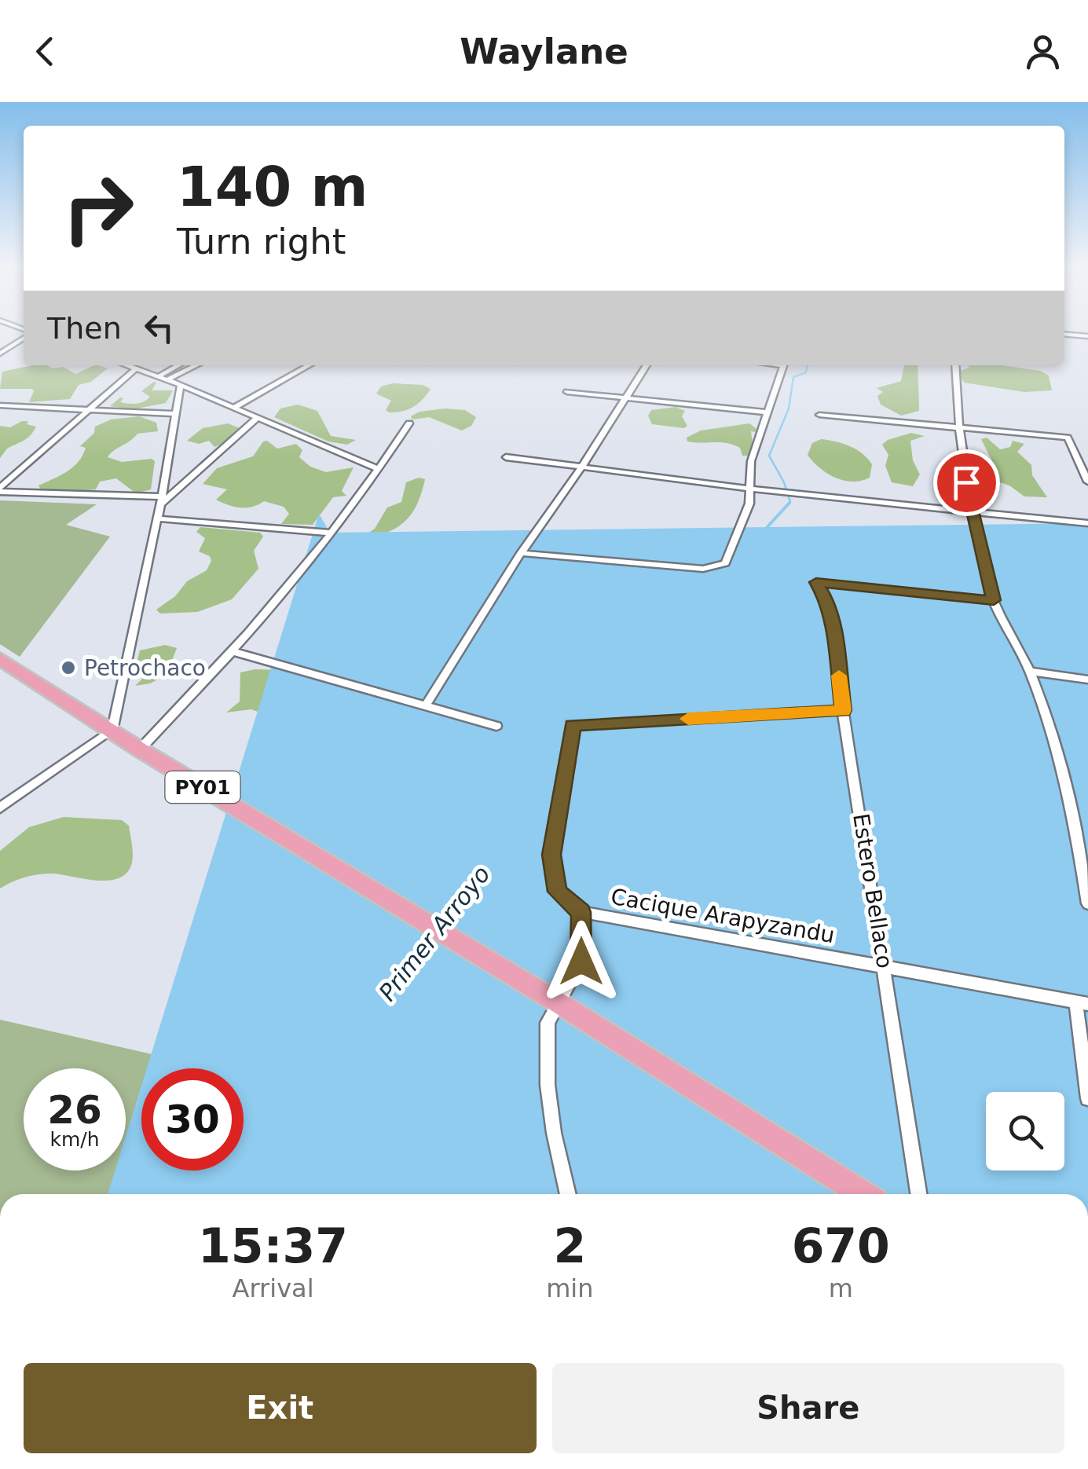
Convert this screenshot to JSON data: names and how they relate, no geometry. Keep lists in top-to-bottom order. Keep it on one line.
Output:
{"streets":{"highway":["PY01"],"street":["Estero Bellaco","Cacique Arapyzandu"]},"crossings":[["Estero Bellaco","Cacique Arapyzandu"]],"water":["Primer Arroyo"],"places":["Petrochaco"],"page":{"header":"Waylane","turn":["140 m","Turn right"],"then":"Then","speed":"26 km/h","limit":"30","eta":["15:37","Arrival","2","min","670","m"],"buttons":["Exit","Share"]}}
